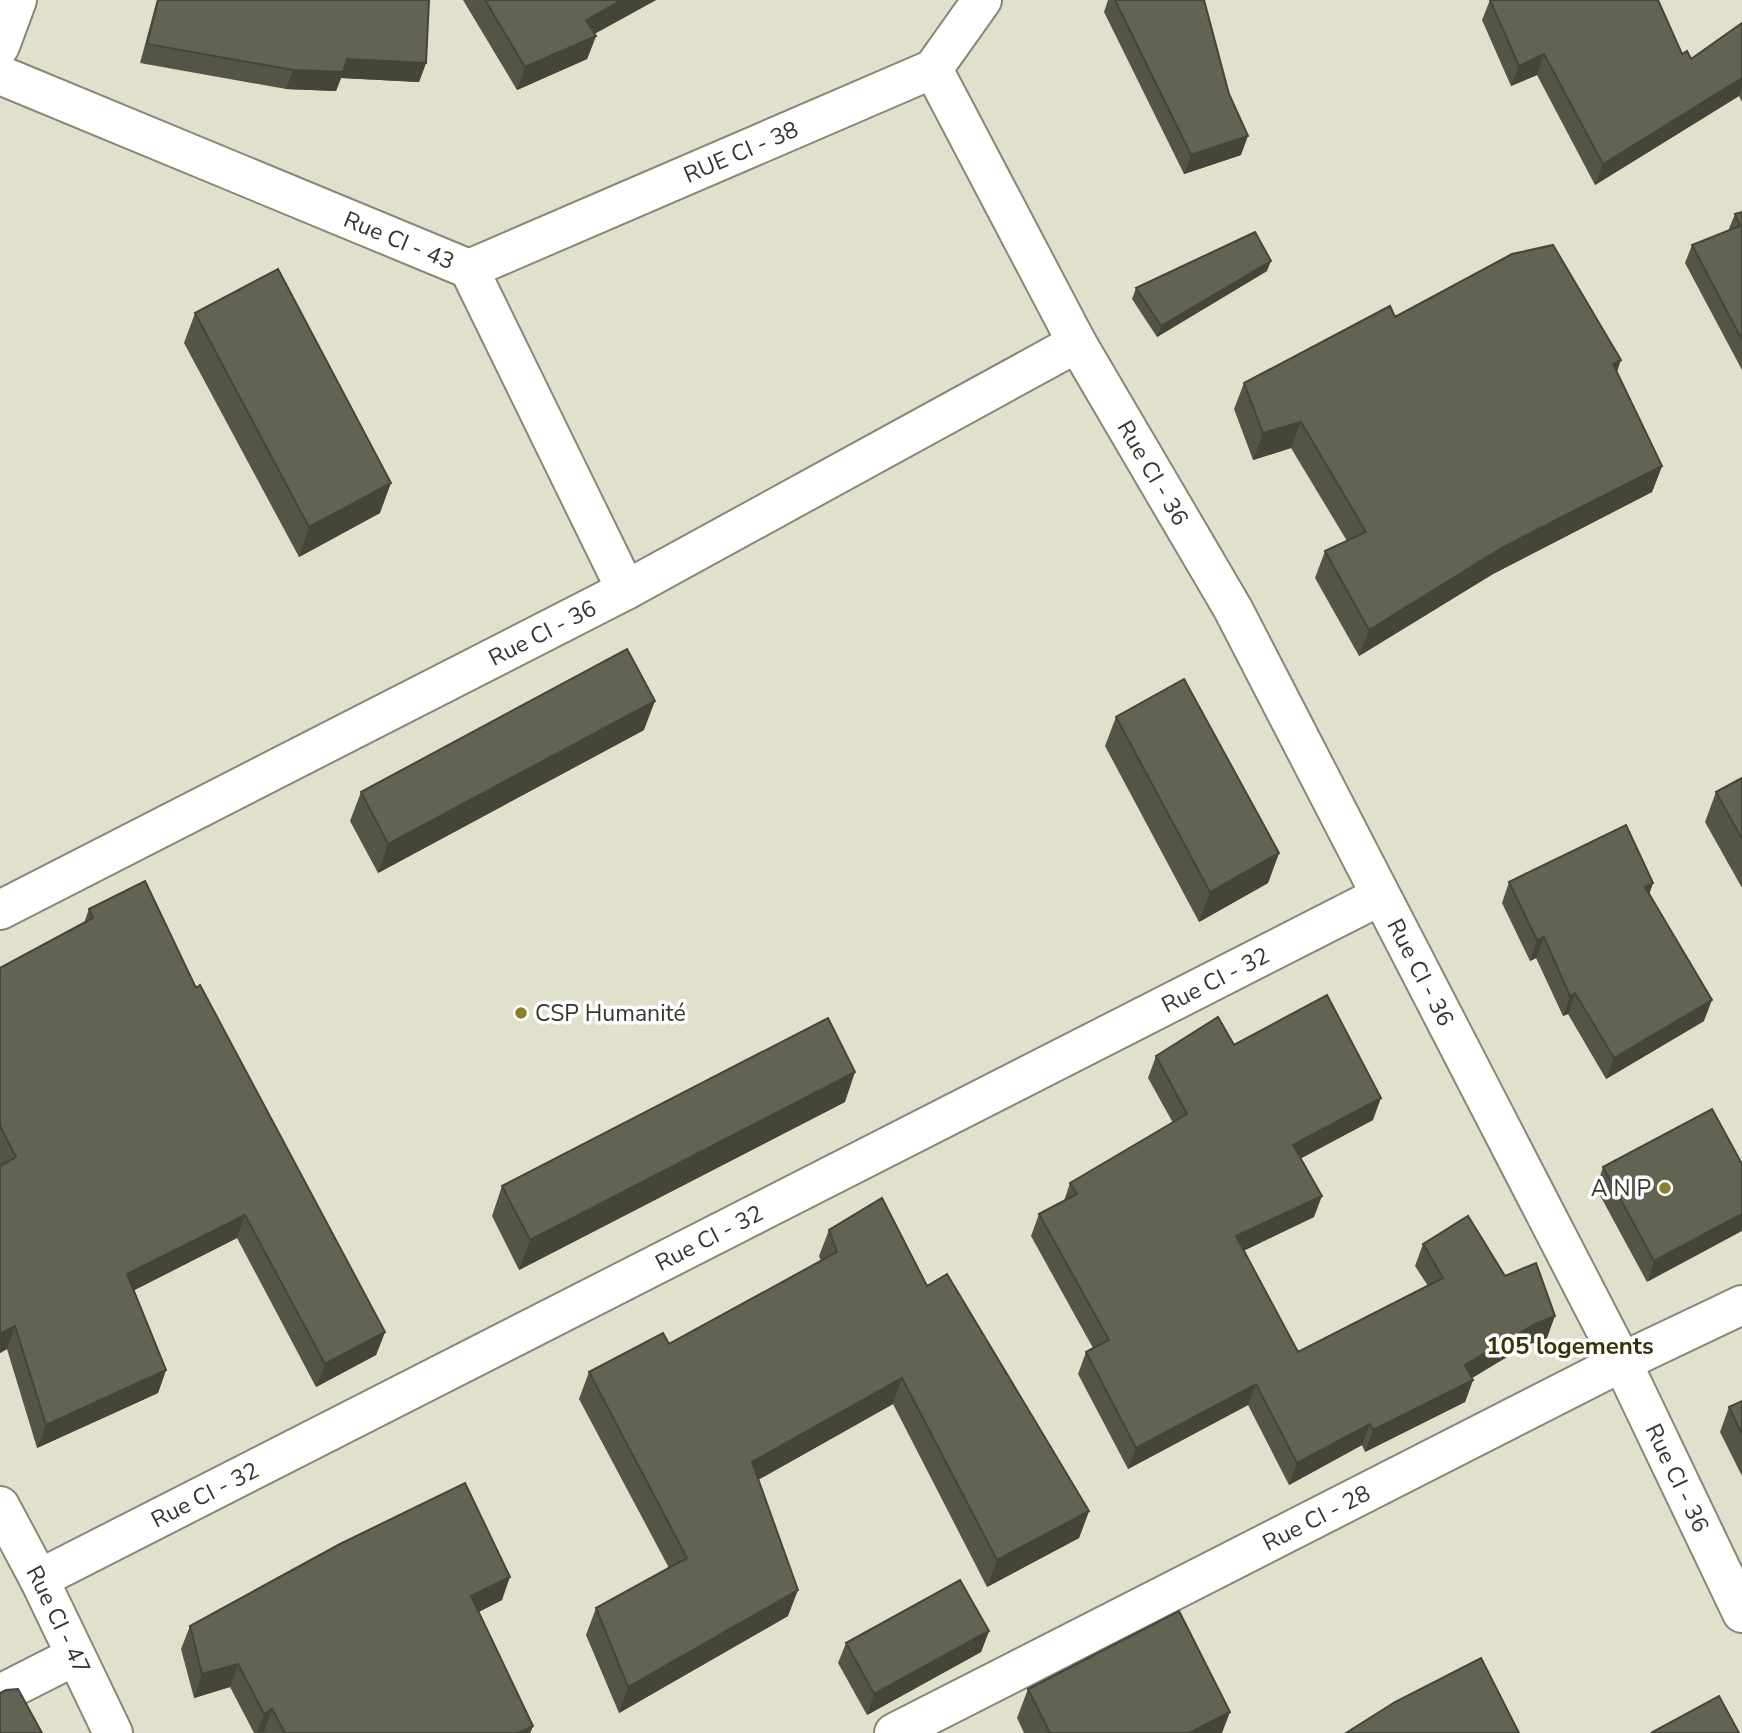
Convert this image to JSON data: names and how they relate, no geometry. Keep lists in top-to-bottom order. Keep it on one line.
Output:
{"streets":{"street":["RUE CI - 38","Rue CI - 43","Rue CI - 36","Rue CI - 32","Rue CI - 28","Rue CI - 47"]},"crossings":[["RUE CI - 38","Rue CI - 43"],["RUE CI - 38","Rue CI - 36"],["Rue CI - 43","Rue CI - 36"],["Rue CI - 36","Rue CI - 32"],["Rue CI - 36","Rue CI - 28"],["Rue CI - 32","Rue CI - 47"]],"districts":["105 logements"],"places":["CSP Humanité","A N P"]}
